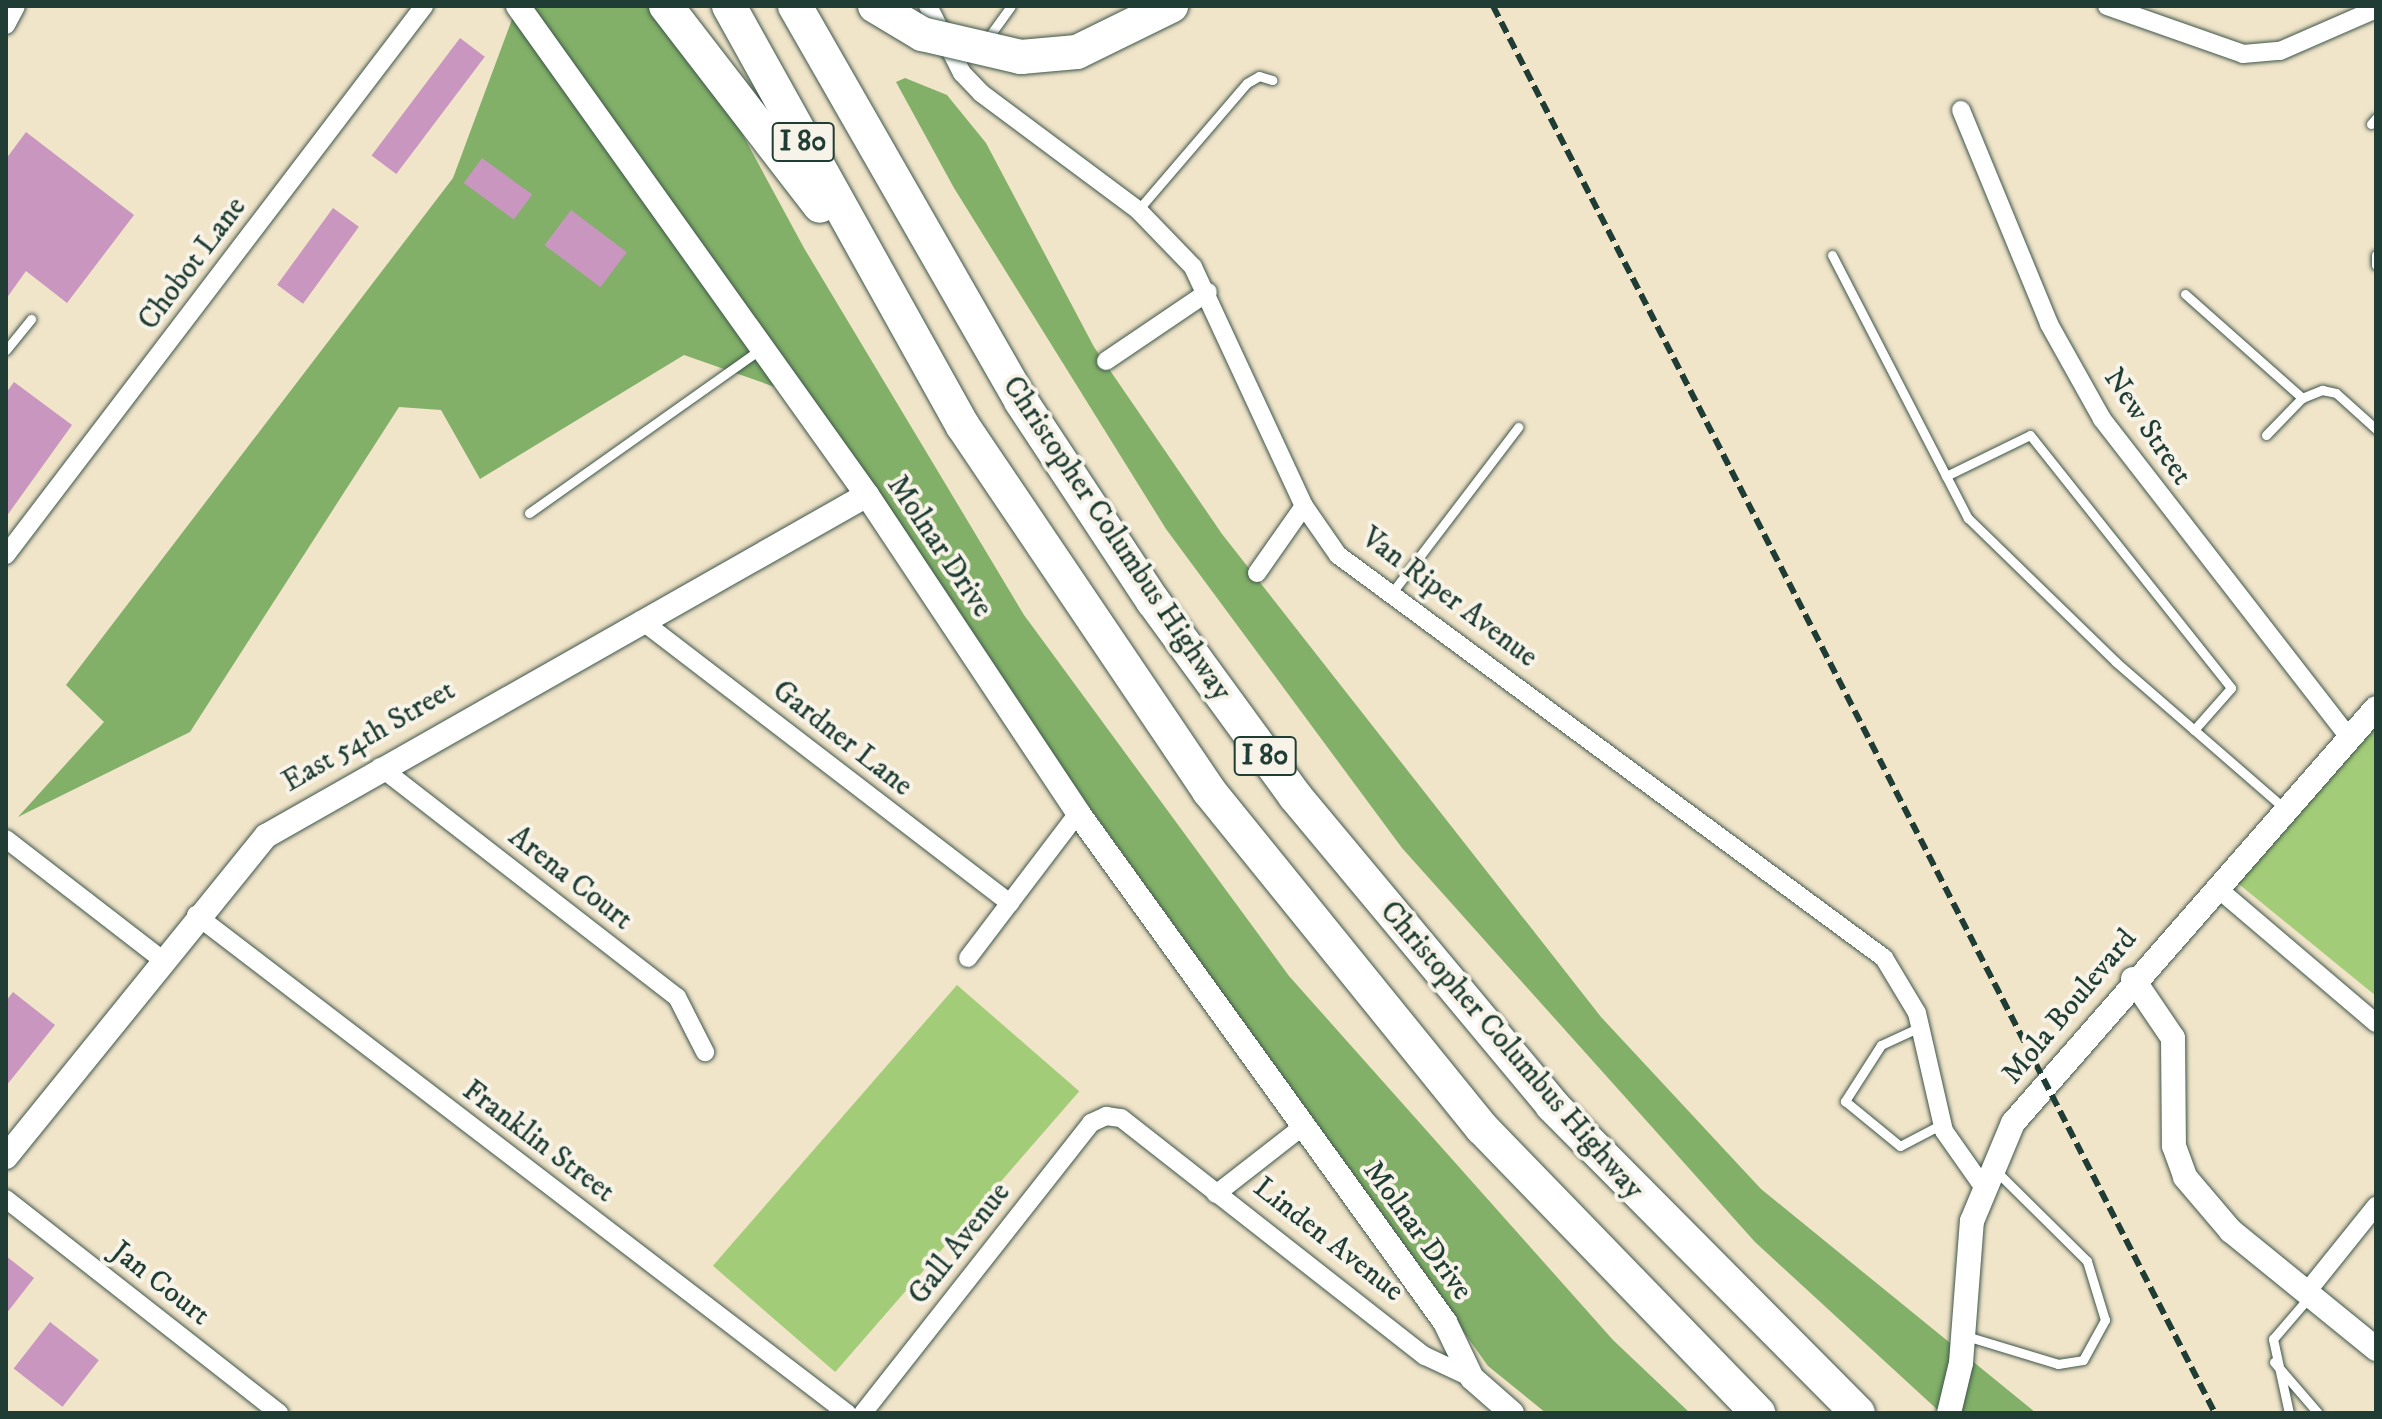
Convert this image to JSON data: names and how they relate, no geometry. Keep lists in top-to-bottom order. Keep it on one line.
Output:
{"streets":{"highway":["I 80","Christopher Columbus Highway"],"street":["Chobot Lane","New Street","Molnar Drive","Van Riper Avenue","East 54th Street","Gardner Lane","Arena Court","Mola Boulevard","Franklin Street","Linden Avenue","Gall Avenue","Jan Court"]},"crossings":[["New Street","Mola Boulevard"],["Molnar Drive","East 54th Street"],["Molnar Drive","Linden Avenue"],["Van Riper Avenue","Mola Boulevard"],["East 54th Street","Gardner Lane"],["East 54th Street","Arena Court"],["East 54th Street","Franklin Street"],["Linden Avenue","Gall Avenue"]]}
